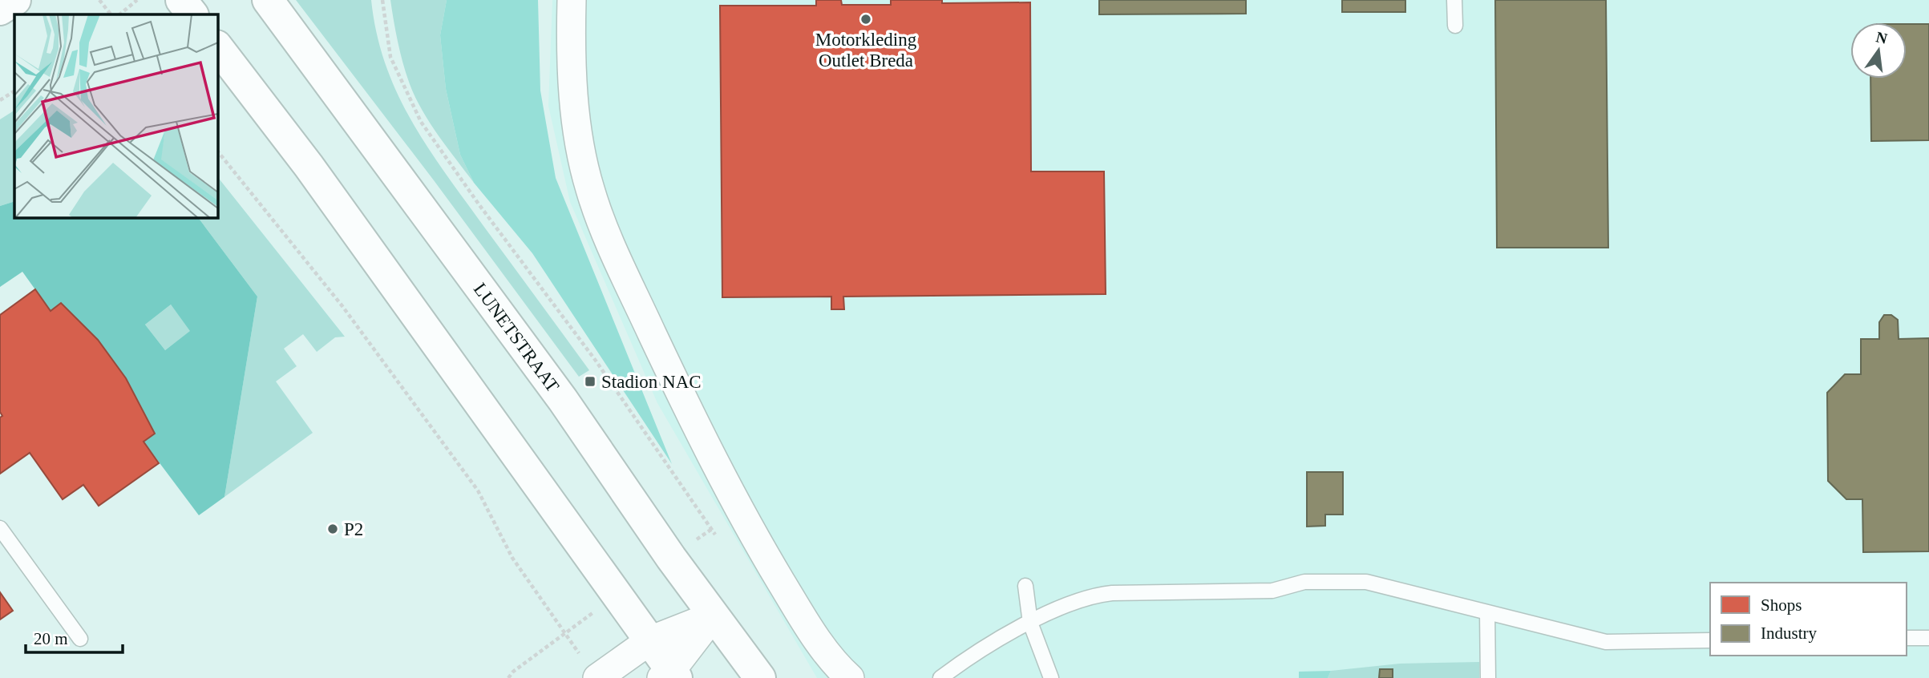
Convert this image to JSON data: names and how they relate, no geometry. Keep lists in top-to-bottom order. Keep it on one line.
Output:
{"streets":{"main road":["LUNETSTRAAT"]},"places":{"other":["Motorkleding Outlet Breda","P2"],"transit":["Stadion NAC"]},"legend":["Shops","Industry"],"scale_bar":"20 m","north":"top"}
